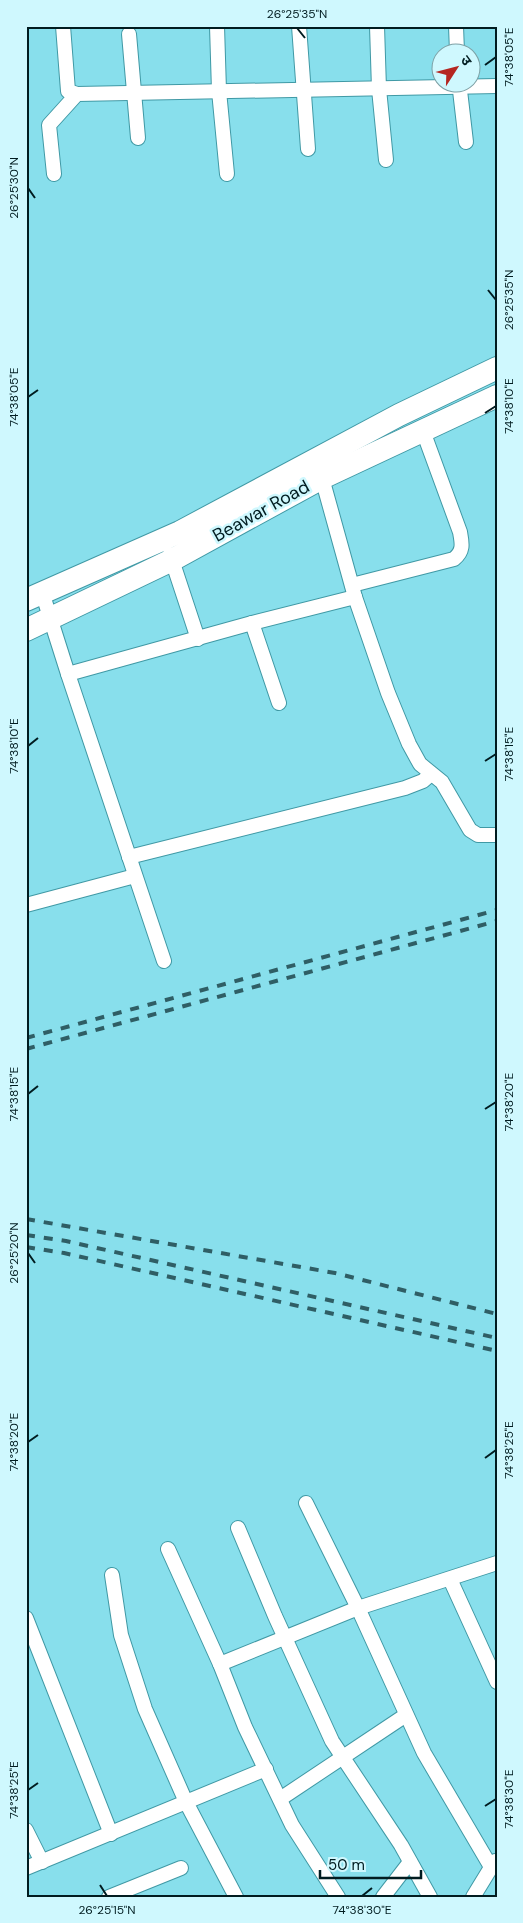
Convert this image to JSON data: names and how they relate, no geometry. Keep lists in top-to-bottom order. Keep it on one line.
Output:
{"streets":{"main road":["Beawar Road"]},"scale_bar":"50 m","north":"top right","coordinates":["26°25'35\"N","74°38'05\"E","26°25'30\"N","74°38'10\"E","74°38'15\"E","74°38'20\"E","26°25'20\"N","74°38'25\"E","74°38'30\"E","26°25'15\"N"]}
